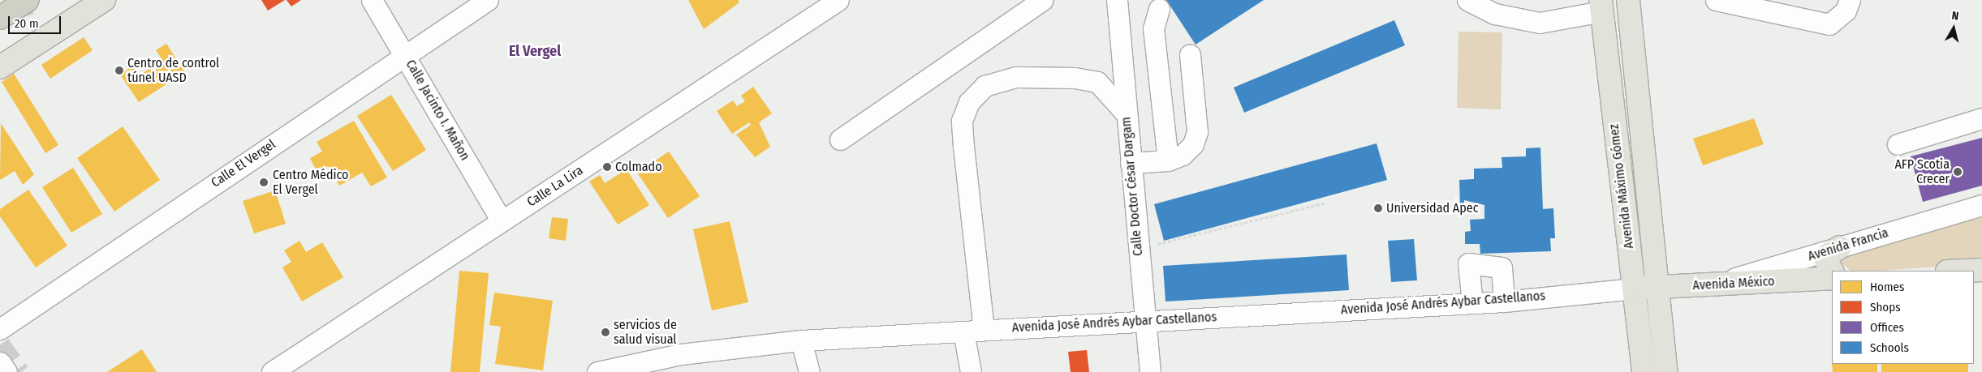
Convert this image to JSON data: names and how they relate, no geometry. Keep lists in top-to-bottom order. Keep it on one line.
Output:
{"streets":{"main road":["Avenida Máximo Gómez","Avenida México"],"street":["Calle Jacinto I. Mañon","Calle El Vergel","Calle La Lira","Calle Doctor César Dargam","Avenida Francia","Avenida José Andrés Aybar Castellanos"]},"crossings":[["Calle Jacinto I. Mañon","Calle El Vergel"],["Calle Jacinto I. Mañon","Calle La Lira"],["Calle Doctor César Dargam","Avenida José Andrés Aybar Castellanos"],["Avenida Máximo Gómez","Avenida México"],["Avenida Máximo Gómez","Avenida José Andrés Aybar Castellanos"],["Avenida Francia","Avenida México"],["Avenida México","Avenida José Andrés Aybar Castellanos"]],"districts":["El Vergel"],"places":["Centro de control túnel UASD","Colmado","AFP Scotia Crecer","Centro Médico El Vergel","Universidad Apec","servicios de salud visual"],"legend":["Homes","Shops","Offices","Schools"],"scale_bar":"20 m","north":"top"}
